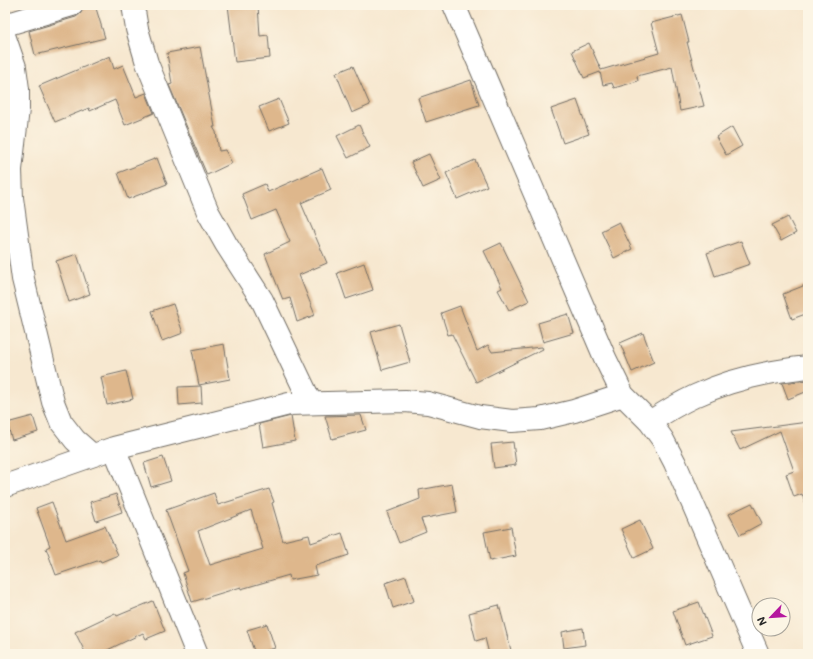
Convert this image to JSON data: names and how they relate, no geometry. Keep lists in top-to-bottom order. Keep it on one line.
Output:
{"north":"bottom left"}
